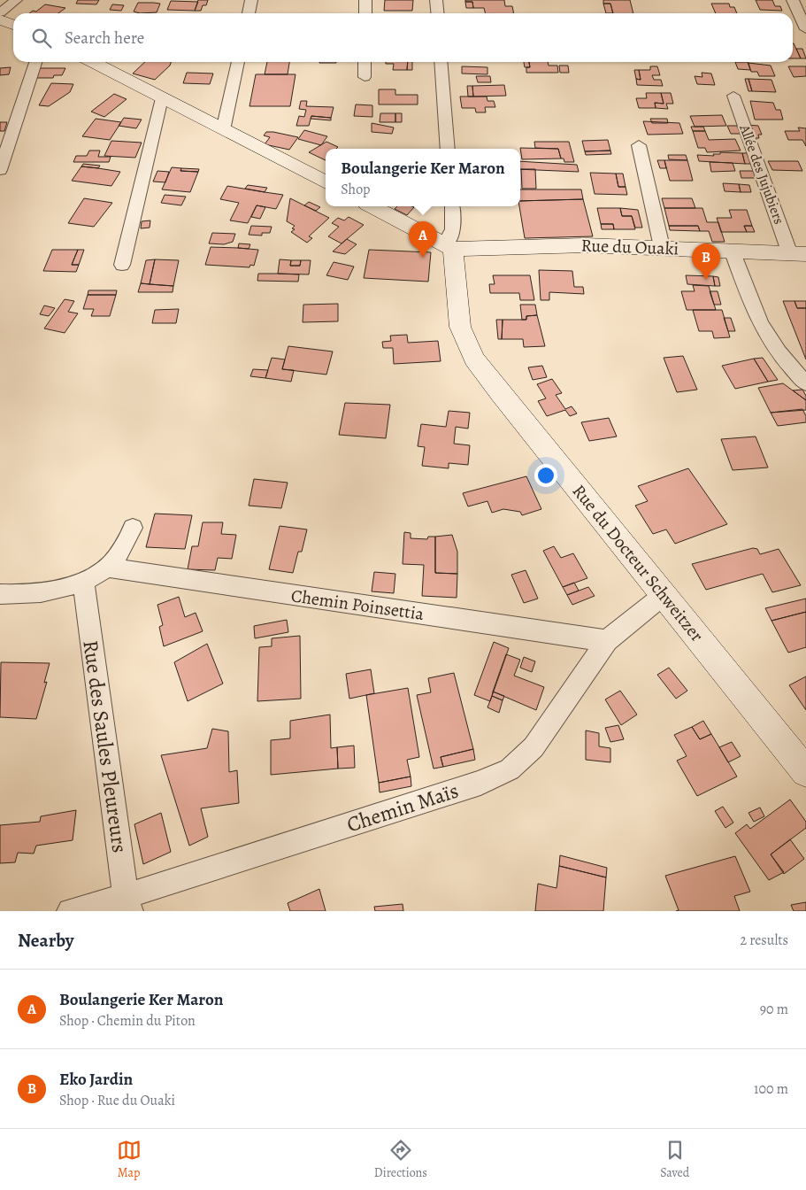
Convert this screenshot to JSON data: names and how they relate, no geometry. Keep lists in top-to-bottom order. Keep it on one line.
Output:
{"streets":{"main road":["Rue du Ouaki","Rue du Docteur Schweitzer"],"street":["Allée des Jujubiers","Chemin Poinsettia","Rue des Saules Pleureurs","Chemin Maïs"]},"crossings":[["Allée des Jujubiers","Rue du Ouaki"],["Rue du Ouaki","Rue du Docteur Schweitzer"],["Rue du Docteur Schweitzer","Chemin Maïs"],["Chemin Poinsettia","Chemin Maïs"],["Rue des Saules Pleureurs","Chemin Maïs"]],"page":{"search":"Search here","popup":["Boulangerie Ker Maron","Shop"],"pins":["A","B"],"heading":["Nearby","2 results"],"list":[{"mark":"A","name":"Boulangerie Ker Maron","note":"Shop · Chemin du Piton","value":"90 m"},{"mark":"B","name":"Eko Jardin","note":"Shop · Rue du Ouaki","value":"100 m"}],"nav":["Map","Directions","Saved"]}}
